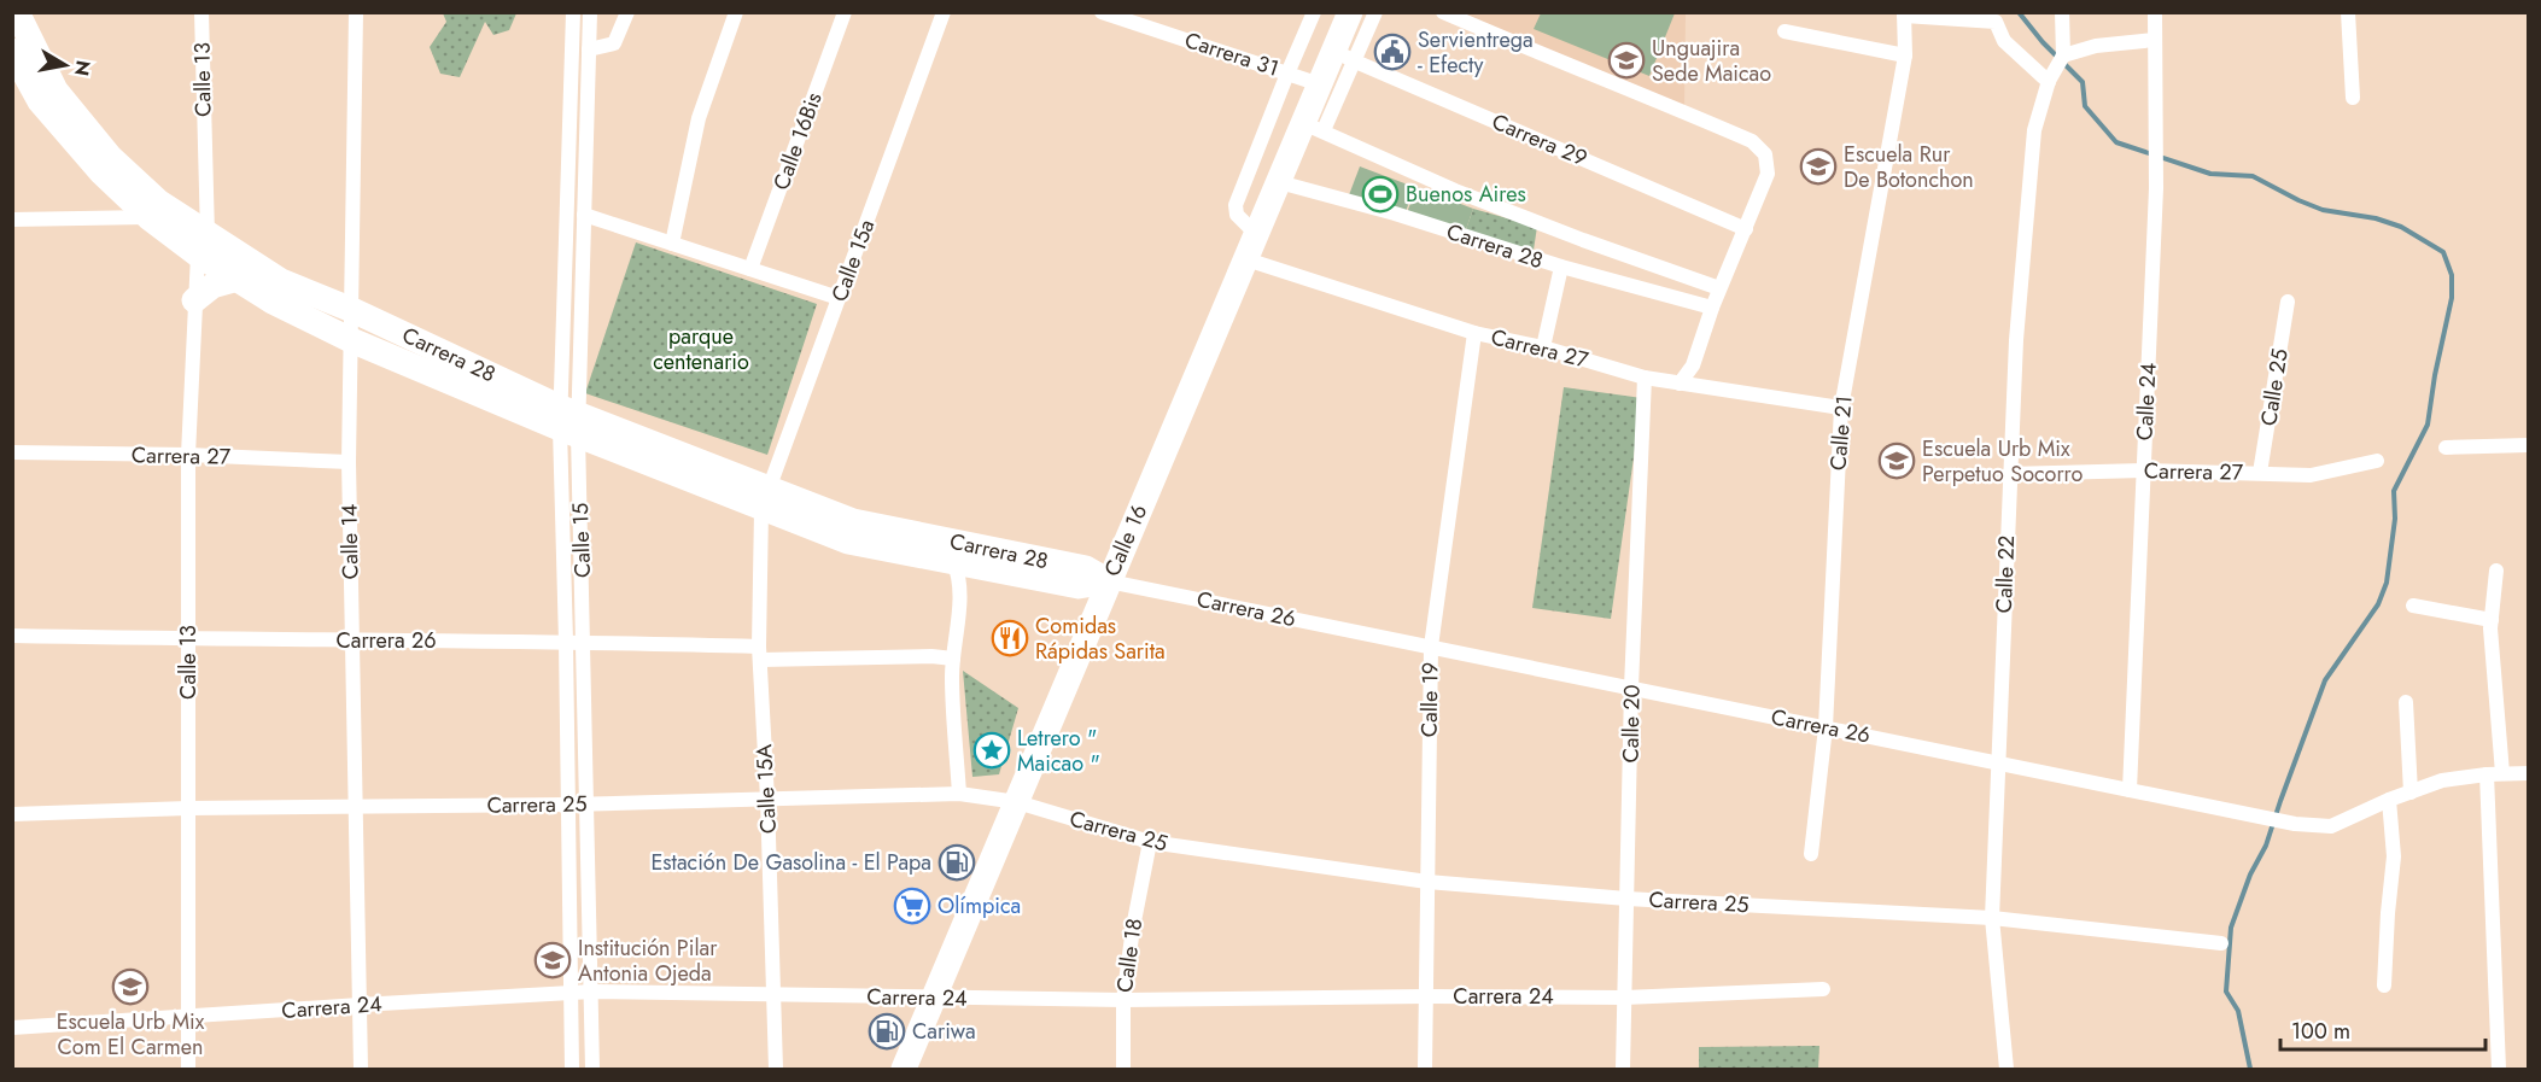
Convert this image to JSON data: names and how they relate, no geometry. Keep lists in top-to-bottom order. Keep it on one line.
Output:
{"streets":{"highway":["Carrera 28","Calle 16"],"street":["Carrera 31","Calle 13","Carrera 29","Calle 16Bis","Calle 15a","Carrera 27","Calle 25","Calle 24","Calle 21","Calle 15","Calle 14","Calle 22","Carrera 26","Calle 19","Calle 20","Calle 15A","Carrera 25","Calle 18","Carrera 24"]},"crossings":[["Carrera 31","Calle 16"],["Calle 13","Carrera 28"],["Calle 13","Carrera 27"],["Calle 13","Carrera 26"],["Calle 13","Carrera 25"],["Calle 13","Carrera 24"],["Carrera 29","Calle 16"],["Carrera 28","Calle 15a"],["Carrera 28","Calle 15"],["Carrera 28","Calle 16"],["Carrera 28","Calle 14"],["Carrera 28","Carrera 26"],["Carrera 28","Calle 15A"],["Calle 15a","Calle 15A"],["Carrera 27","Calle 25"],["Carrera 27","Calle 24"],["Carrera 27","Calle 21"],["Carrera 27","Calle 16"],["Carrera 27","Calle 14"],["Carrera 27","Calle 22"],["Carrera 27","Calle 19"],["Carrera 27","Calle 20"],["Calle 24","Carrera 26"],["Calle 21","Carrera 26"],["Calle 15","Carrera 26"],["Calle 15","Carrera 25"],["Calle 15","Carrera 24"],["Calle 16","Carrera 26"],["Calle 16","Carrera 25"],["Calle 16","Carrera 24"],["Calle 14","Carrera 26"],["Calle 14","Carrera 25"],["Calle 14","Carrera 24"],["Calle 22","Carrera 26"],["Calle 22","Carrera 25"],["Carrera 26","Calle 19"],["Carrera 26","Calle 20"],["Carrera 26","Calle 15A"],["Calle 19","Carrera 25"],["Calle 19","Carrera 24"],["Calle 20","Carrera 25"],["Calle 20","Carrera 24"],["Calle 15A","Carrera 25"],["Calle 15A","Carrera 24"],["Carrera 25","Calle 18"],["Calle 18","Carrera 24"]],"parks":["parque centenario"],"places":{"public building":["Servientrega - Efecty"],"school or university":["Unguajira Sede Maicao","Escuela Rur De Botonchon","Escuela Urb Mix Perpetuo Socorro","Institución Pilar Antonia Ojeda","Escuela Urb Mix Com El Carmen"],"sports":["Buenos Aires"],"restaurant":["Comidas Rápidas Sarita"],"place":["Letrero \" Maicao \""],"fuel station":["Estación De Gasolina - El Papa","Cariwa"],"supermarket":["Olímpica"]},"scale_bar":"100 m","north":"right"}
